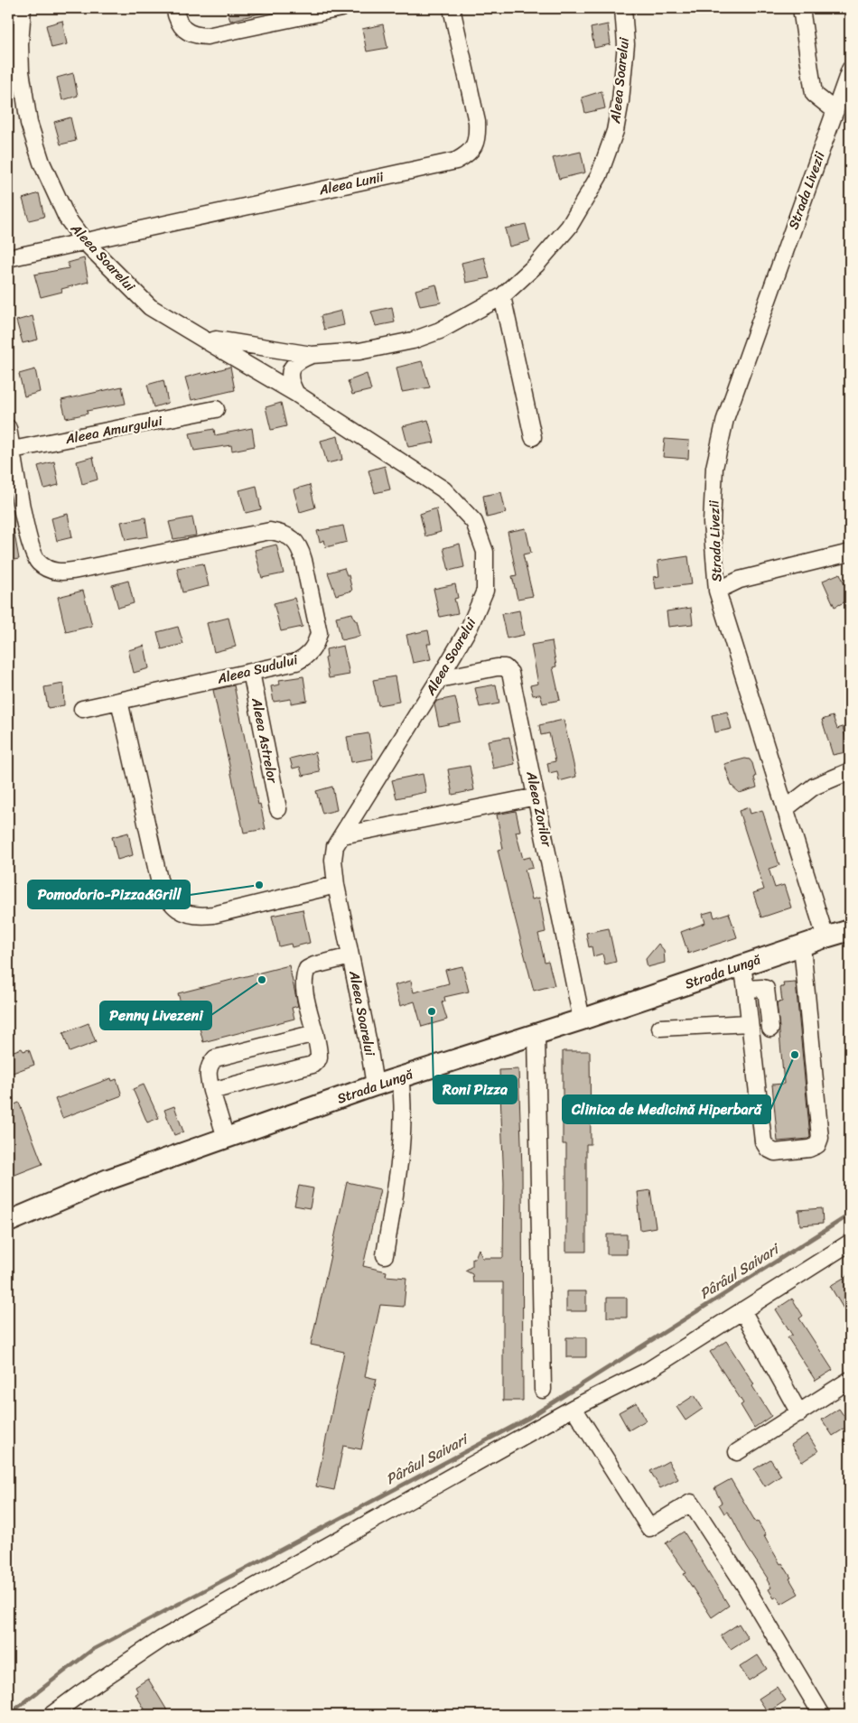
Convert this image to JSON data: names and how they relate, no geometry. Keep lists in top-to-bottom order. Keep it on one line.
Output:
{"streets":{"main road":["Strada Lungă"],"street":["Aleea Soarelui","Aleea Lunii","Strada Livezii","Aleea Amurgului","Aleea Sudului","Aleea Astrelor","Aleea Zorilor"]},"crossings":[["Aleea Soarelui","Aleea Lunii"],["Aleea Soarelui","Aleea Zorilor"],["Aleea Soarelui","Strada Lungă"],["Strada Livezii","Strada Lungă"],["Aleea Amurgului","Aleea Sudului"],["Aleea Sudului","Aleea Astrelor"],["Aleea Zorilor","Strada Lungă"]],"water":["Pârâul Saivari"],"places":["Pomodorio-Pizza&Grill","Penny Livezeni","Roni Pizza","Clinica de Medicină Hiperbară"]}
